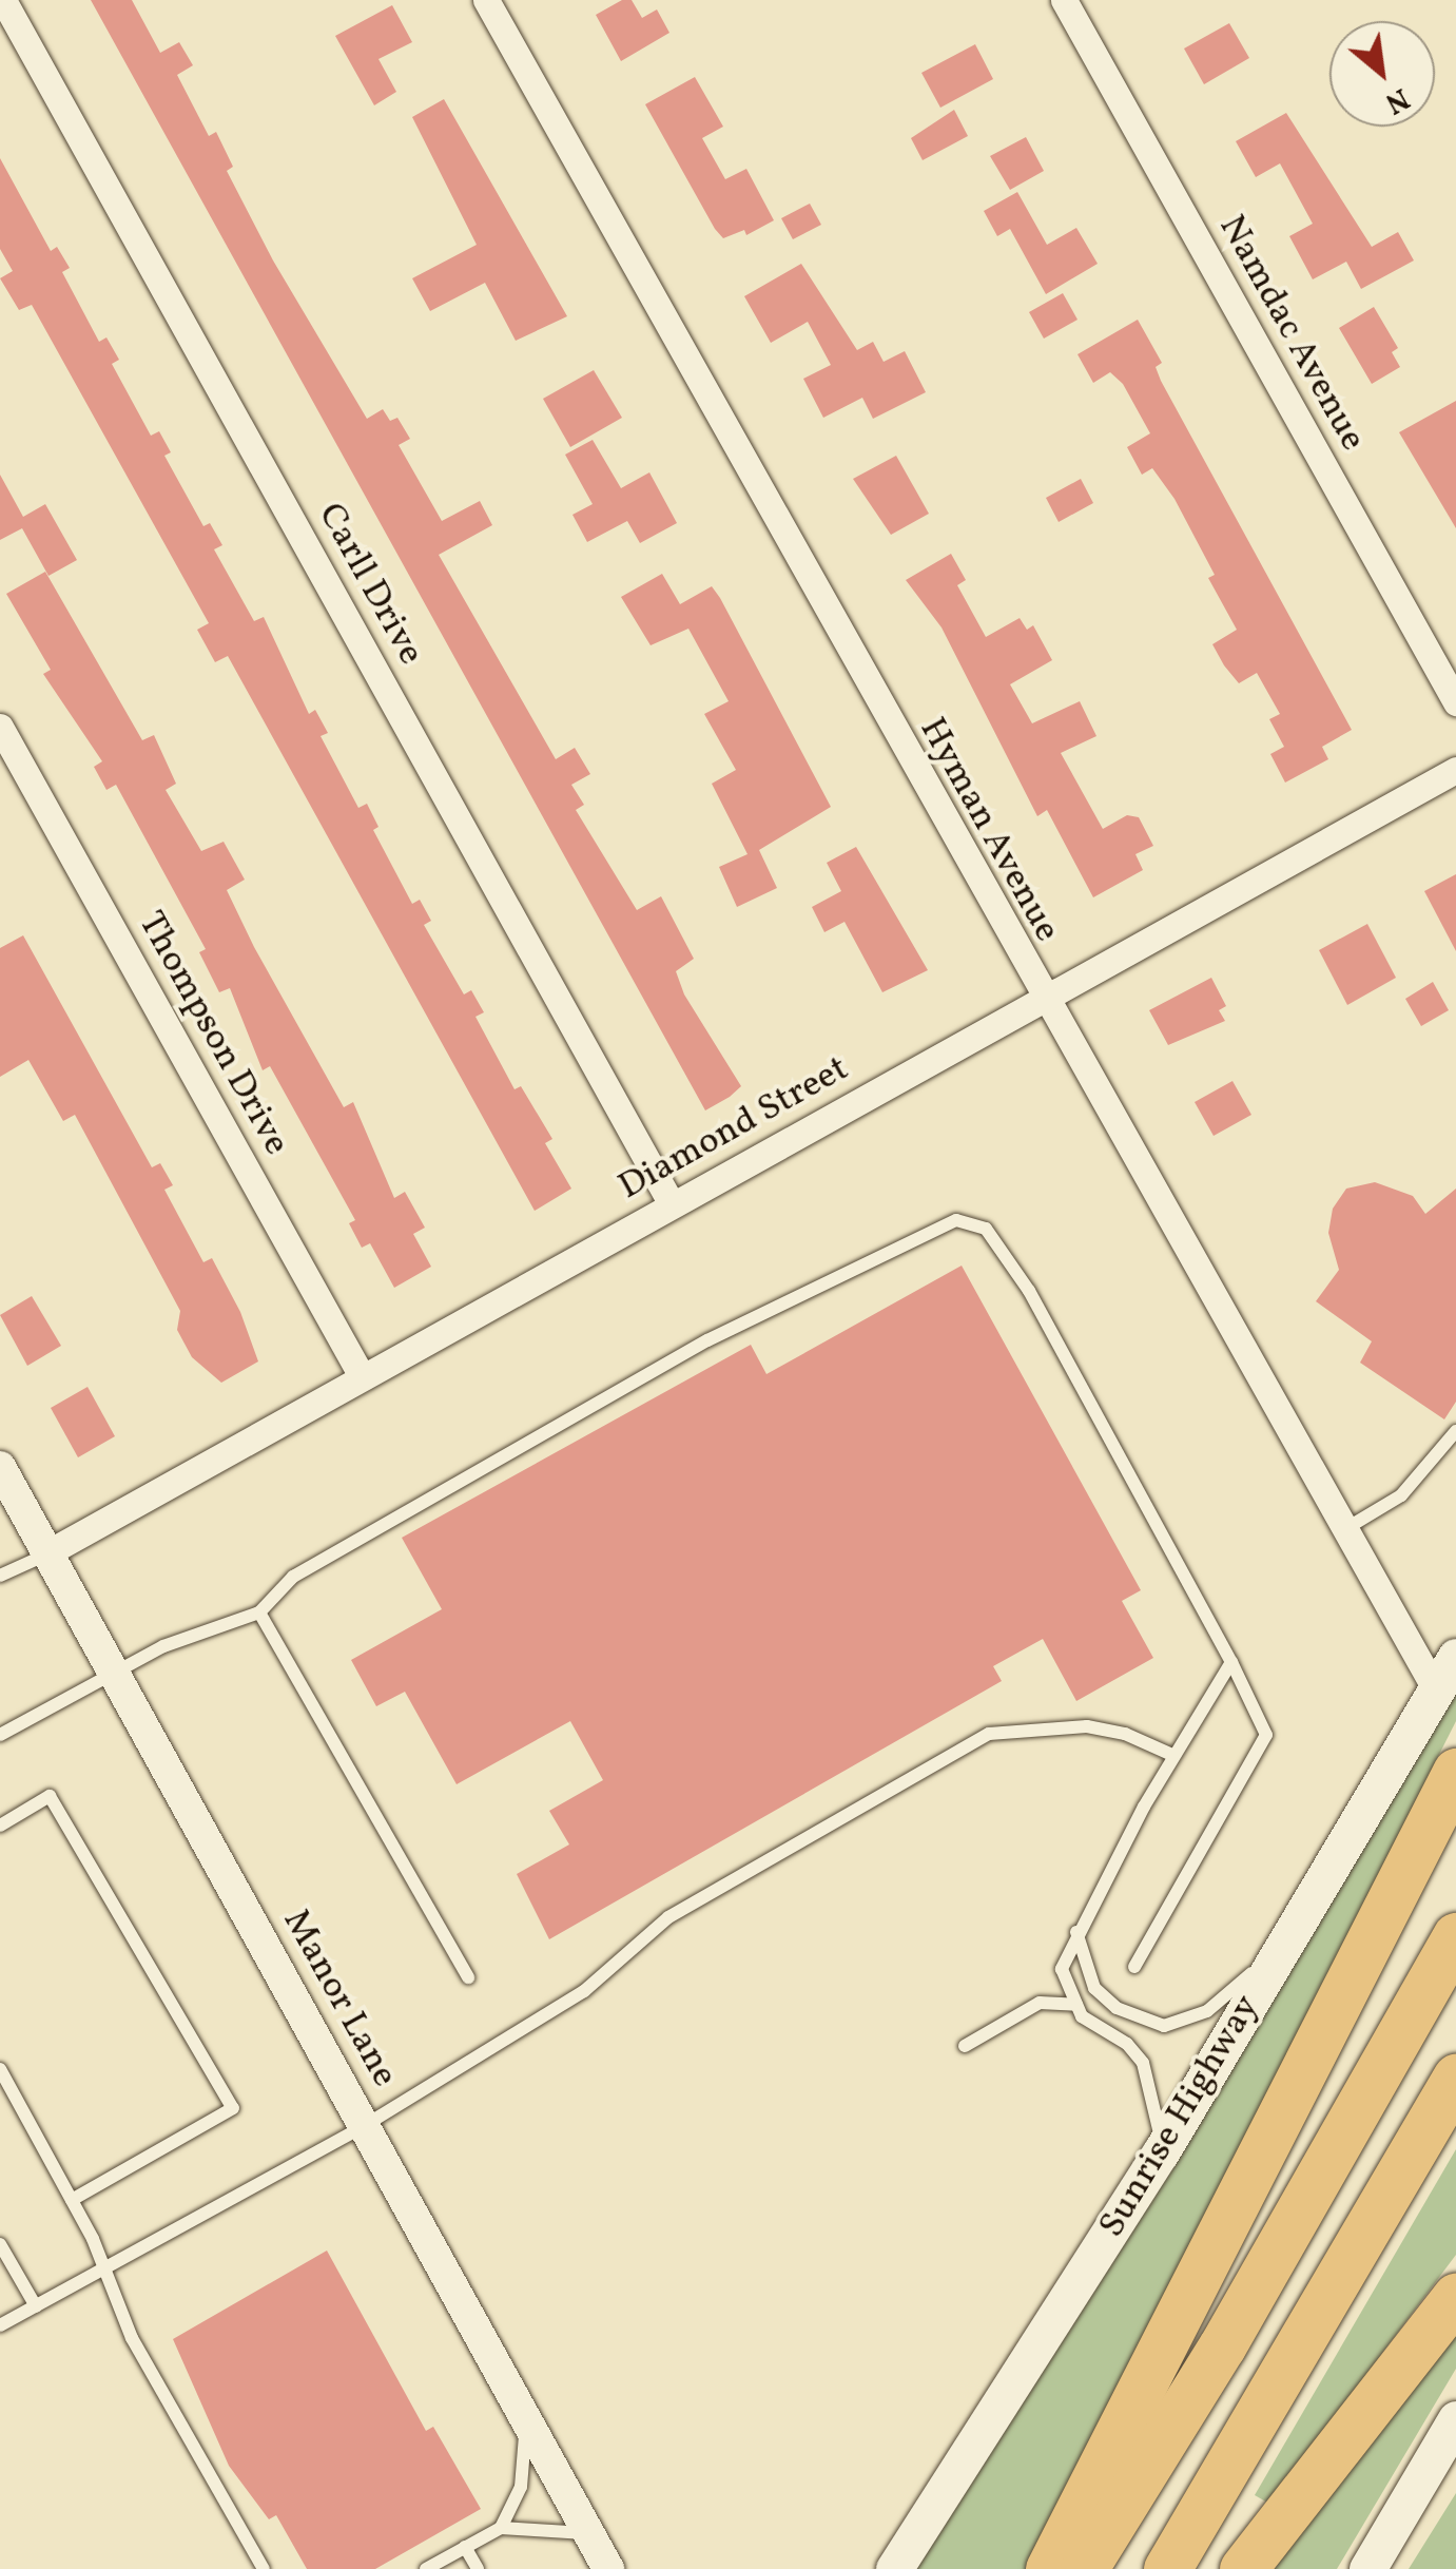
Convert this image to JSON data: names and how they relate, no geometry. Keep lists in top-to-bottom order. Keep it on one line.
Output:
{"streets":{"main road":["Sunrise Highway"],"street":["Namdac Avenue","Carll Drive","Hyman Avenue","Thompson Drive","Diamond Street","Manor Lane"]},"crossings":[["Carll Drive","Diamond Street"],["Hyman Avenue","Diamond Street"],["Hyman Avenue","Sunrise Highway"],["Thompson Drive","Diamond Street"],["Diamond Street","Manor Lane"]],"north":"bottom right"}
